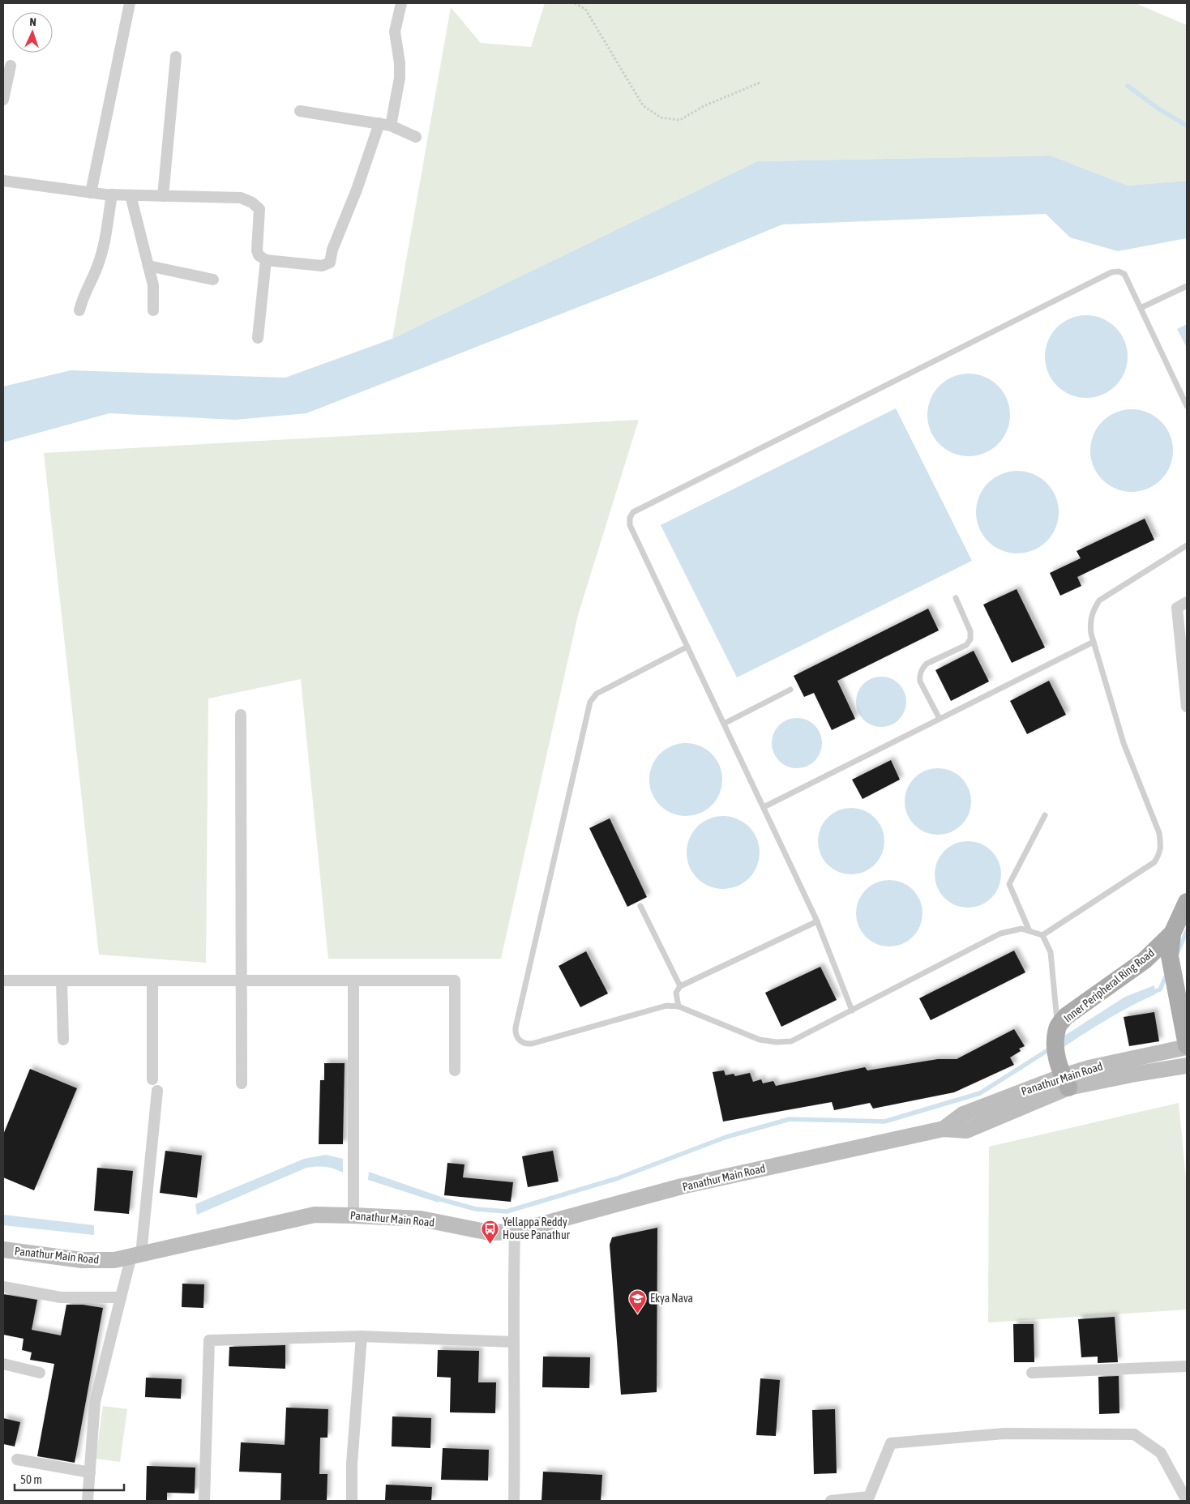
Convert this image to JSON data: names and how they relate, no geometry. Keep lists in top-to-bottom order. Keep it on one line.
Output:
{"streets":{"main road":["Inner Peripheral Ring Road"],"street":["Panathur Main Road"]},"crossings":[["Inner Peripheral Ring Road","Panathur Main Road"]],"places":{"bus stop":["Yellappa Reddy House Panathur"],"school or university":["Ekya Nava"]},"scale_bar":"50 m","north":"top"}
